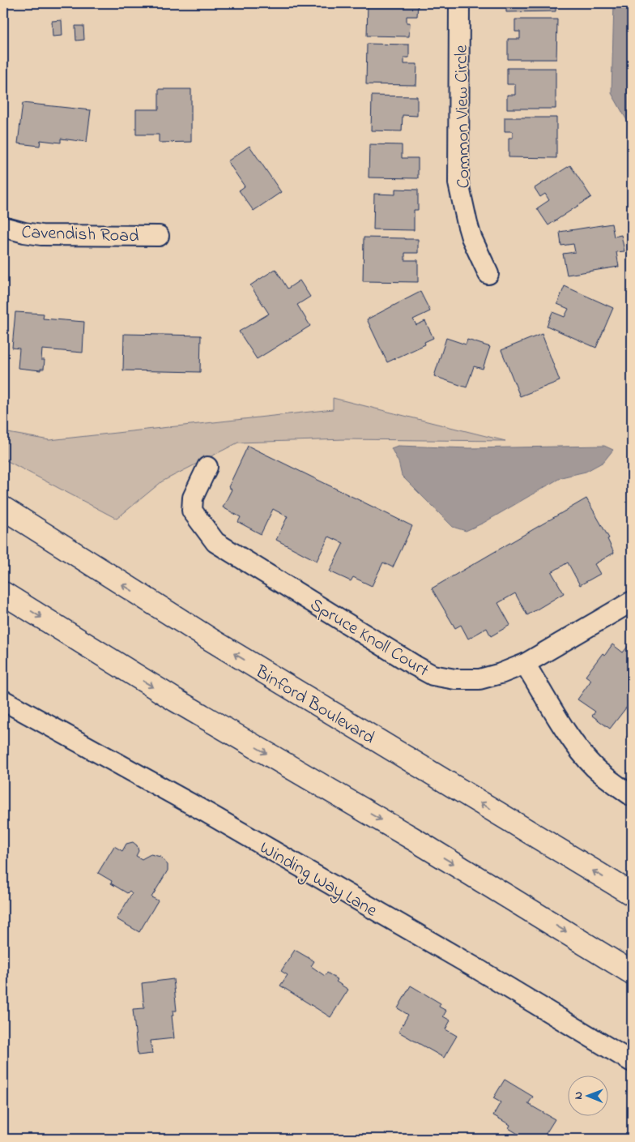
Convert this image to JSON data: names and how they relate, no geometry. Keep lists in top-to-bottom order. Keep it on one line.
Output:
{"streets":{"main road":["Binford Boulevard"],"street":["Common View Circle","Cavendish Road","Spruce Knoll Court","Winding Way Lane"]},"north":"left"}
